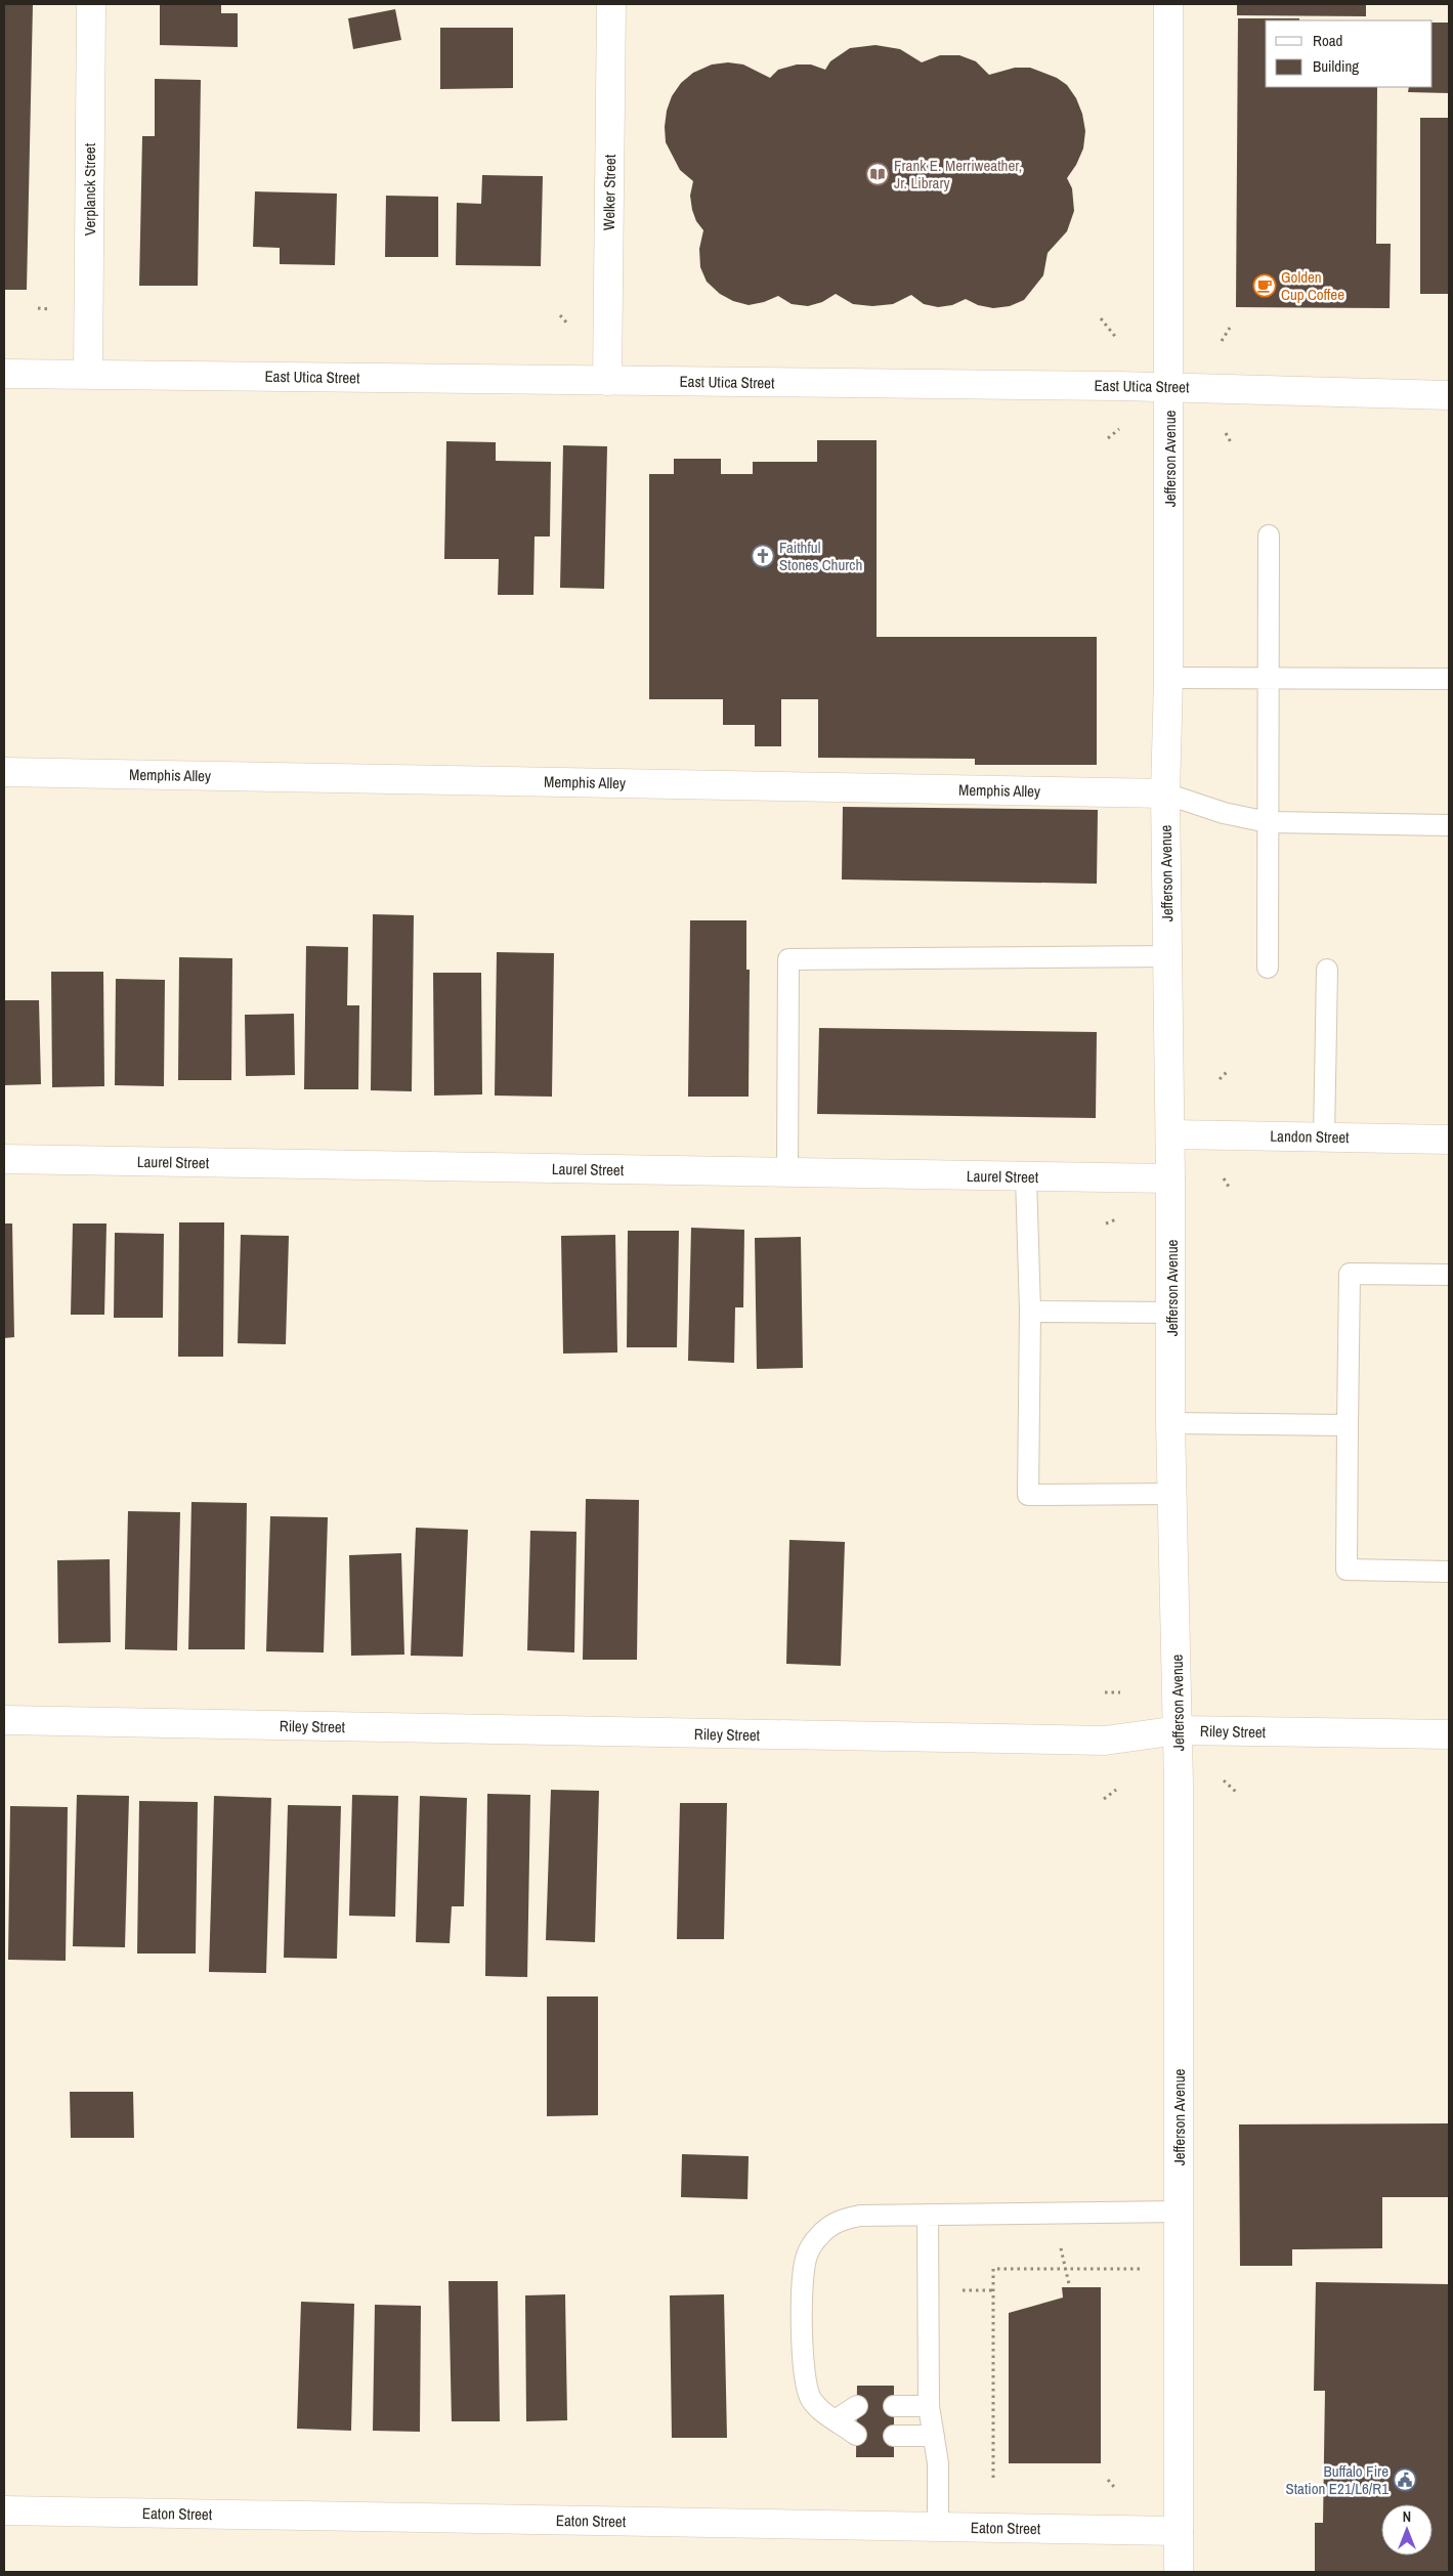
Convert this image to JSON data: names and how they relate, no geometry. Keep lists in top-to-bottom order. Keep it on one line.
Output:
{"streets":{"street":["Verplanck Street","Welker Street","East Utica Street","Jefferson Avenue","Memphis Alley","Landon Street","Laurel Street","Riley Street","Eaton Street"]},"crossings":[["Verplanck Street","East Utica Street"],["Welker Street","East Utica Street"],["East Utica Street","Jefferson Avenue"],["Jefferson Avenue","Memphis Alley"],["Jefferson Avenue","Landon Street"],["Jefferson Avenue","Laurel Street"],["Jefferson Avenue","Riley Street"],["Jefferson Avenue","Eaton Street"]],"places":{"library":["Frank E. Merriweather, Jr. Library"],"cafe":["Golden Cup Coffee"],"church":["Faithful Stones Church"],"public building":["Buffalo Fire Station E21/L6/R1"]},"legend":["Road","Building"],"north":"top"}
